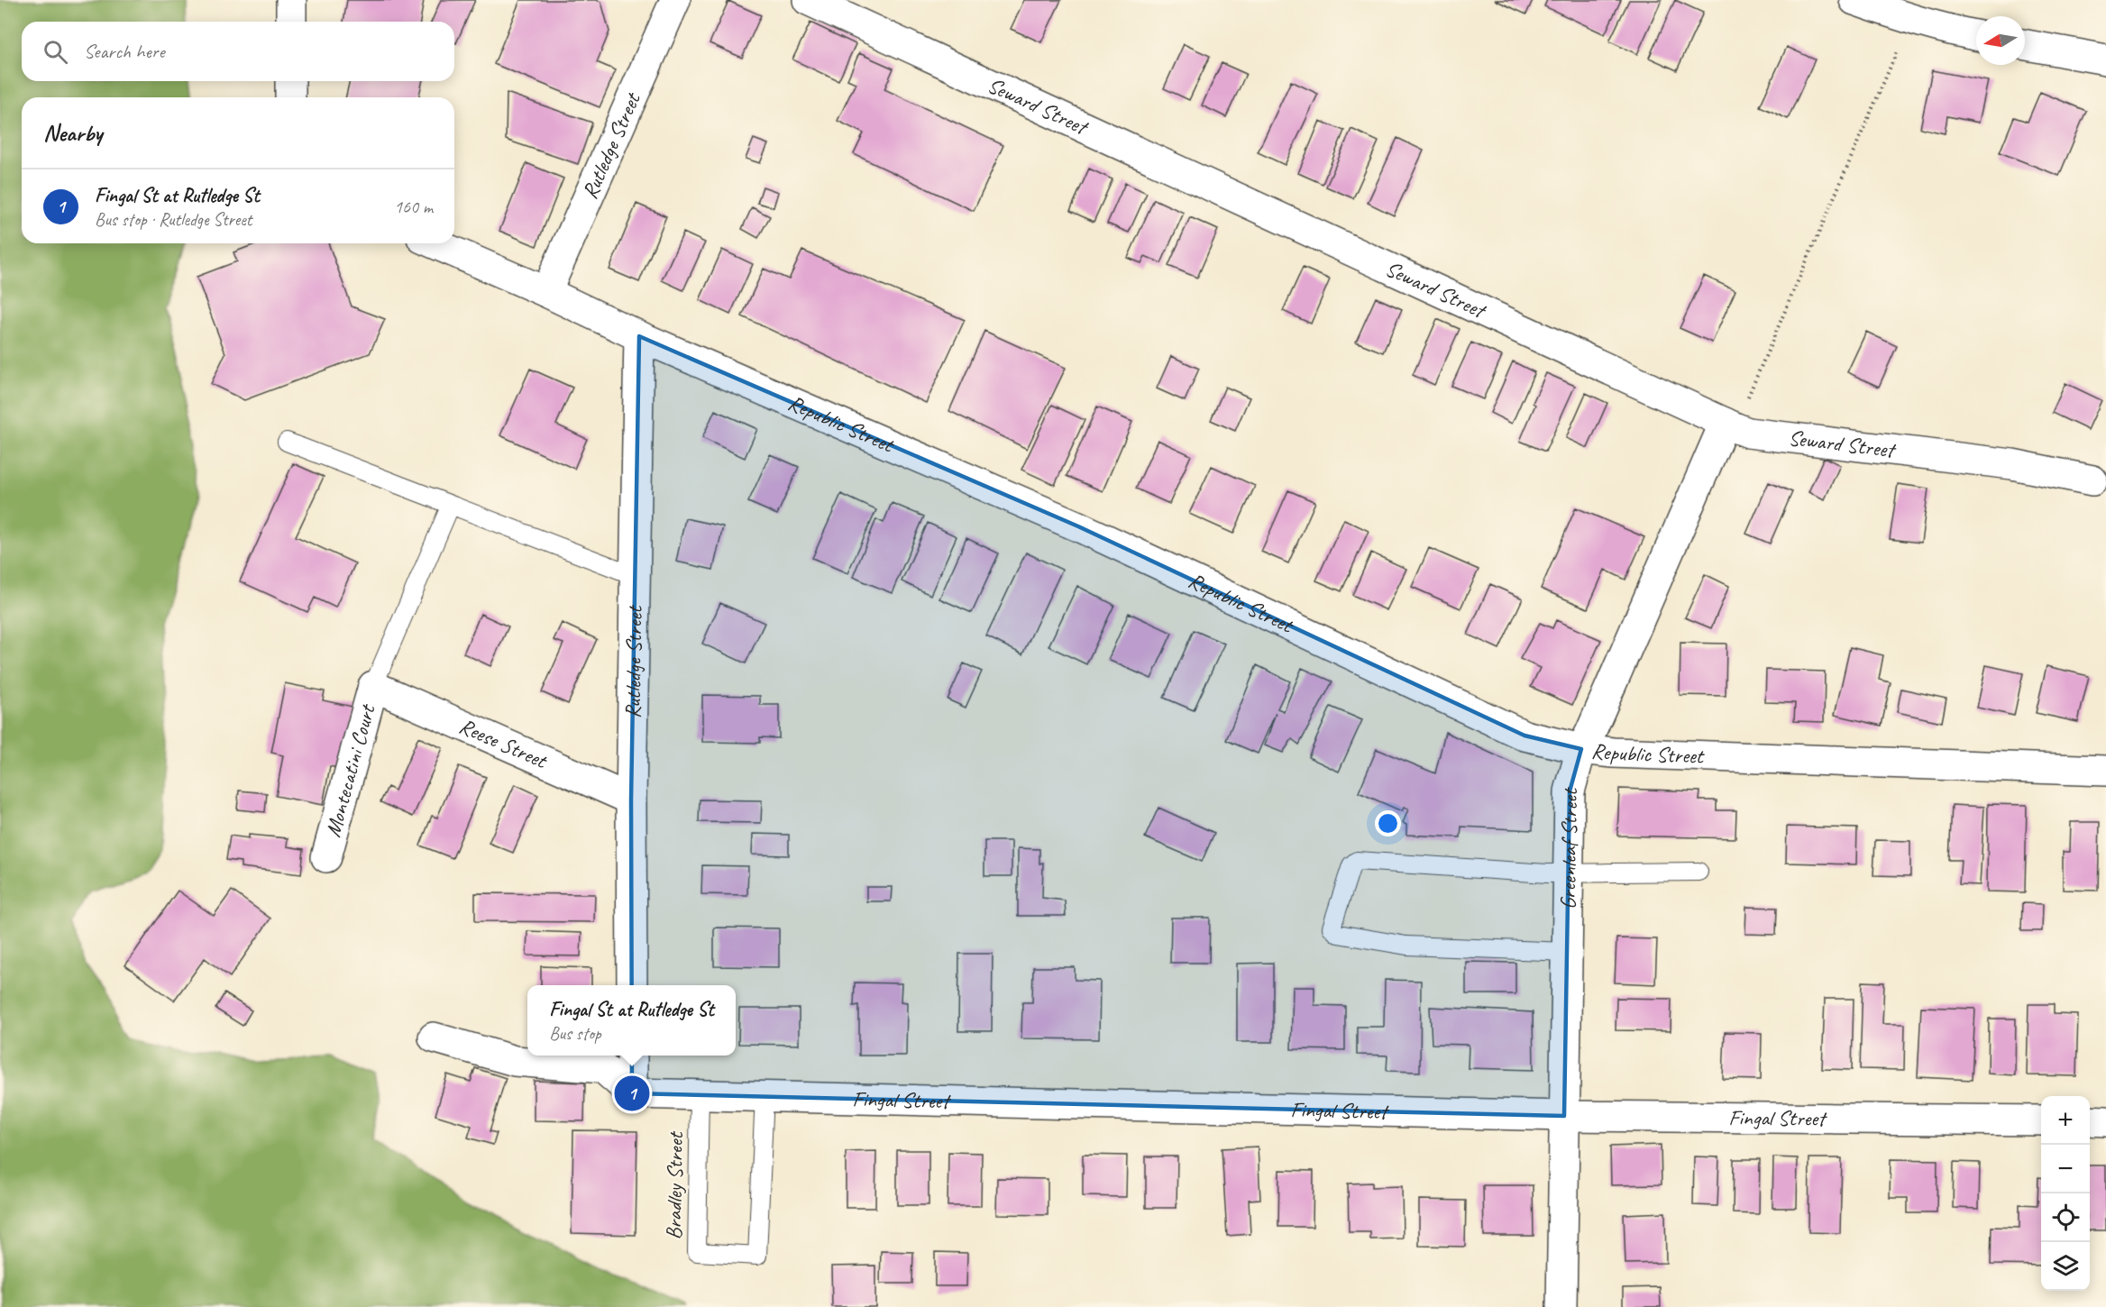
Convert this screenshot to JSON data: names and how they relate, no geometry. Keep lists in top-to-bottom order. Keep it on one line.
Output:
{"streets":{"street":["Seward Street","Rutledge Street","Republic Street","Reese Street","Montecatini Court","Greenleaf Street","Fingal Street"],"lane":["Bradley Street"]},"crossings":[["Seward Street","Greenleaf Street"],["Rutledge Street","Republic Street"],["Rutledge Street","Reese Street"],["Republic Street","Greenleaf Street"],["Reese Street","Montecatini Court"],["Greenleaf Street","Fingal Street"],["Fingal Street","Bradley Street"]],"north":"left","page":{"search":"Search here","heading":"Nearby","list":[{"mark":"1","name":"Fingal St at Rutledge St","note":"Bus stop · Rutledge Street","value":"160 m"}],"popup":["Fingal St at Rutledge St","Bus stop"],"pins":"1","map_buttons":["+","−"]}}
